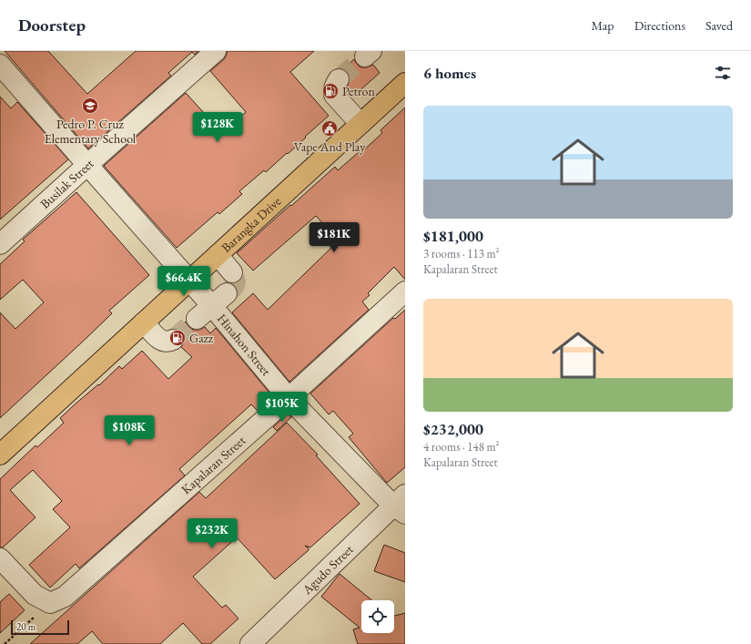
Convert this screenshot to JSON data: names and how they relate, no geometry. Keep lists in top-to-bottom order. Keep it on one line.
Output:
{"streets":{"main road":["Barangka Drive"],"street":["Busilak Street","Hinahon Street","Kapalaran Street","Agudo Street"]},"crossings":[["Busilak Street","Hinahon Street"],["Barangka Drive","Hinahon Street"],["Hinahon Street","Kapalaran Street"],["Hinahon Street","Agudo Street"]],"places":{"fuel station":["Petron","Gazz"],"school or university":["Pedro P. Cruz Elementary School"],"public building":["Vape And Play"]},"scale_bar":"20 m","page":{"header":"Doorstep","nav":["Map","Directions","Saved"],"heading":"6 homes","list":[{"name":"$181,000","note":"3 rooms · 113 m² · Kapalaran Street"},{"name":"$232,000","note":"4 rooms · 148 m² · Kapalaran Street"}],"price":["$128K","$181K","$66.4K","$105K","$108K","$232K"],"scale":"20 m"}}
